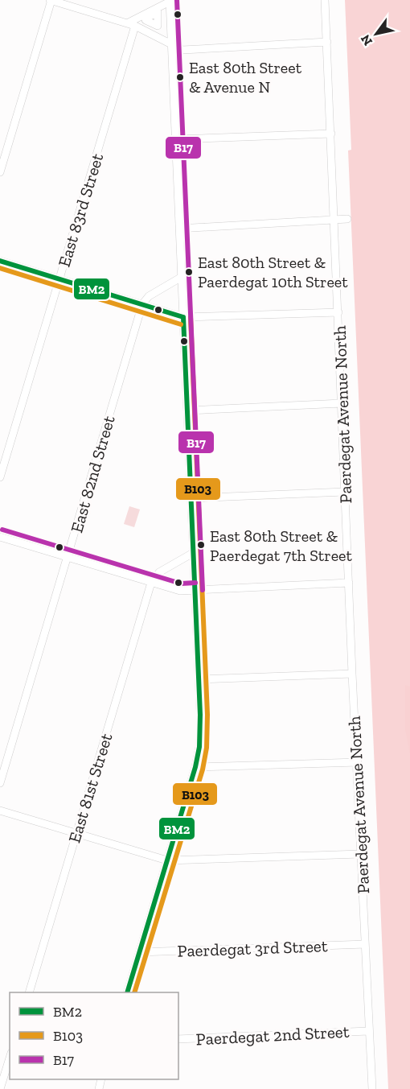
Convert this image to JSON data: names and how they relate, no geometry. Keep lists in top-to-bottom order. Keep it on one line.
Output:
{"streets":{"street":["East 83rd Street","Paerdegat Avenue North","East 82nd Street","East 81st Street","Paerdegat 3rd Street","Paerdegat 2nd Street"]},"crossings":[["Paerdegat Avenue North","Paerdegat 3rd Street"],["Paerdegat Avenue North","Paerdegat 2nd Street"]],"places":["East 80th Street & Avenue N","East 80th Street & Paerdegat 10th Street","East 80th Street & Paerdegat 7th Street"],"lines":["transit line B17","transit line BM2","transit line B103"],"legend":["BM2","B103","B17"],"north":"bottom left"}
